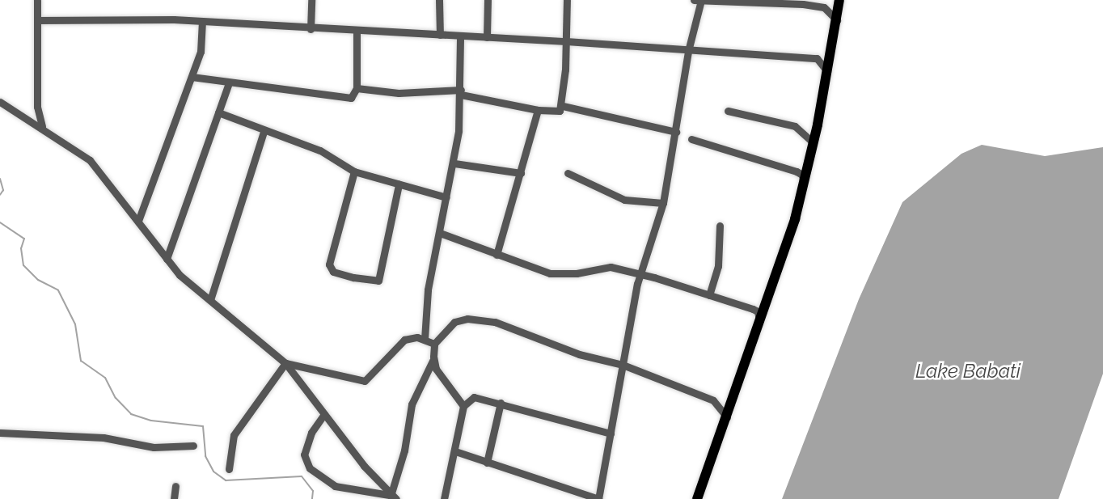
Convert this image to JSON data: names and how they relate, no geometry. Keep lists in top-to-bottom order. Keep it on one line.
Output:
{"water":["Lake Babati"]}
